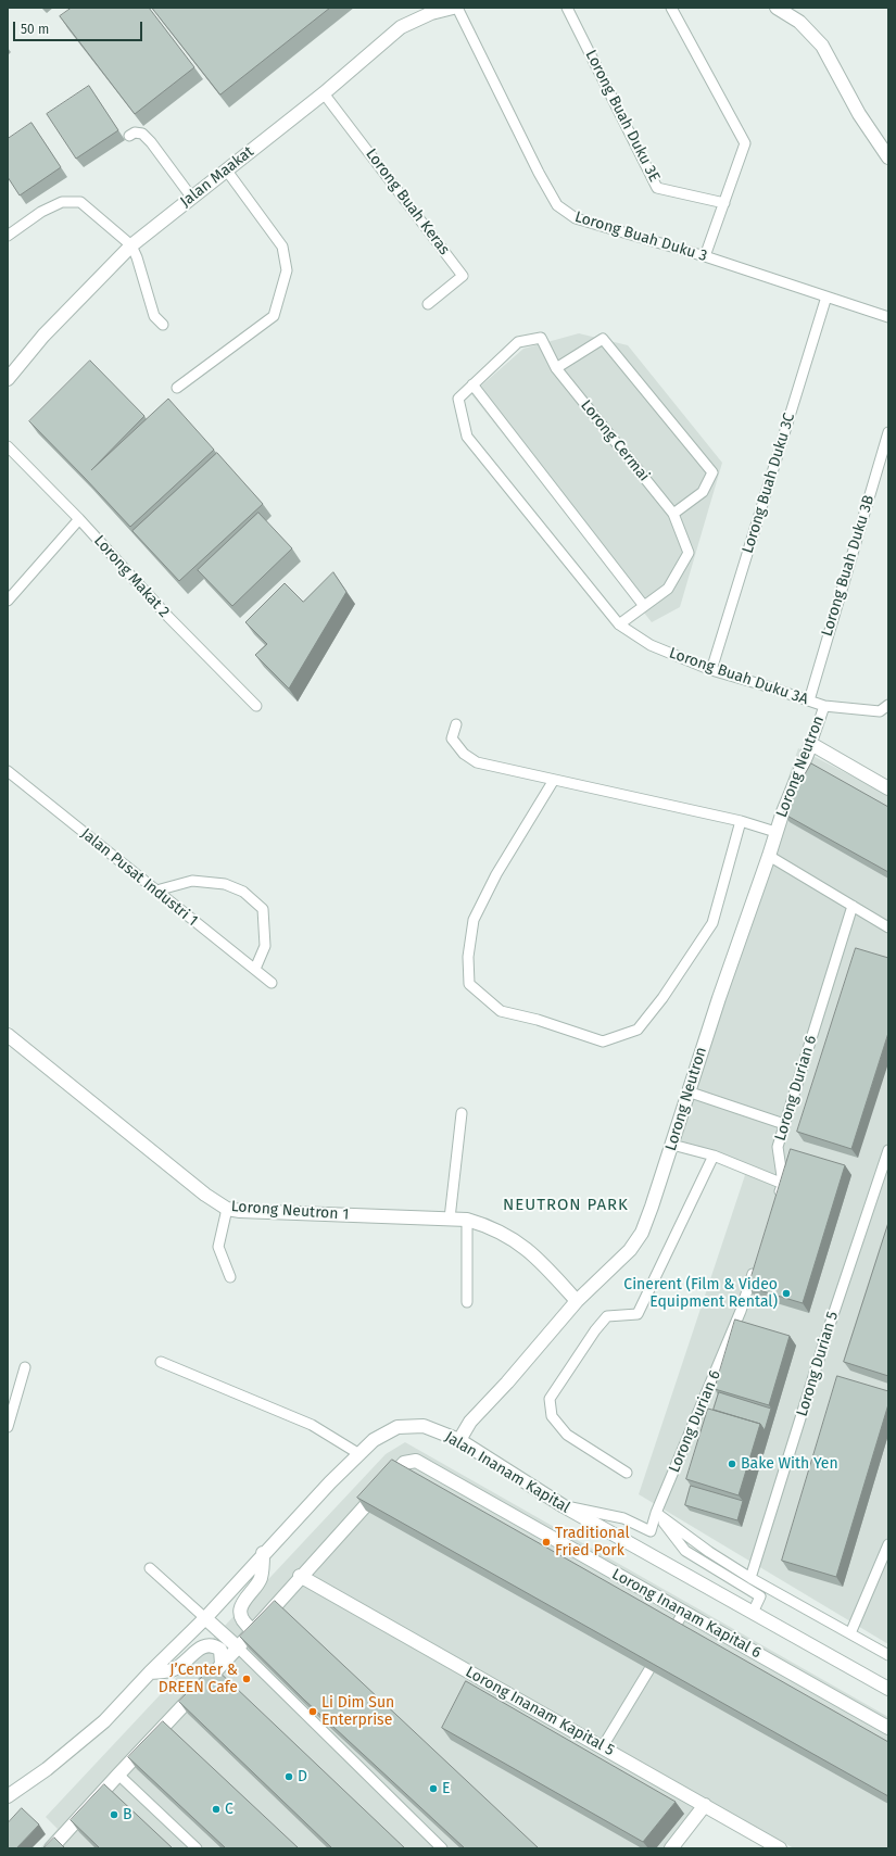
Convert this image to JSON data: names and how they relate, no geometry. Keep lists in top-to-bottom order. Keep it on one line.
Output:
{"streets":{"street":["Jalan Maakat","Lorong Neutron","Lorong Neutron 1","Jalan Inanam Kapital","Lorong Inanam Kapital 6","Lorong Inanam Kapital 5"],"lane":["Lorong Buah Duku 3E","Lorong Buah Keras","Lorong Buah Duku 3","Lorong Cermai","Lorong Buah Duku 3C","Lorong Buah Duku 3B","Lorong Makat 2","Lorong Buah Duku 3A","Jalan Pusat Industri 1","Lorong Durian 6","Lorong Durian 5"]},"crossings":[["Jalan Maakat","Lorong Buah Keras"],["Lorong Buah Duku 3","Lorong Buah Duku 3C"],["Lorong Cermai","Lorong Buah Duku 3A"],["Lorong Buah Duku 3C","Lorong Buah Duku 3A"],["Lorong Buah Duku 3B","Lorong Buah Duku 3A"],["Lorong Buah Duku 3A","Lorong Neutron"],["Lorong Neutron","Lorong Neutron 1"],["Lorong Neutron","Jalan Inanam Kapital"],["Lorong Durian 6","Jalan Inanam Kapital"],["Lorong Inanam Kapital 6","Lorong Inanam Kapital 5"]],"districts":["NEUTRON PARK"],"places":["Cinerent (Film & Video Equipment Rental)","Bake With Yen","Traditional Fried Pork","J’Center & DREEN Cafe","Li Dim Sun Enterprise","D","E","C","B"],"scale_bar":"50 m"}
